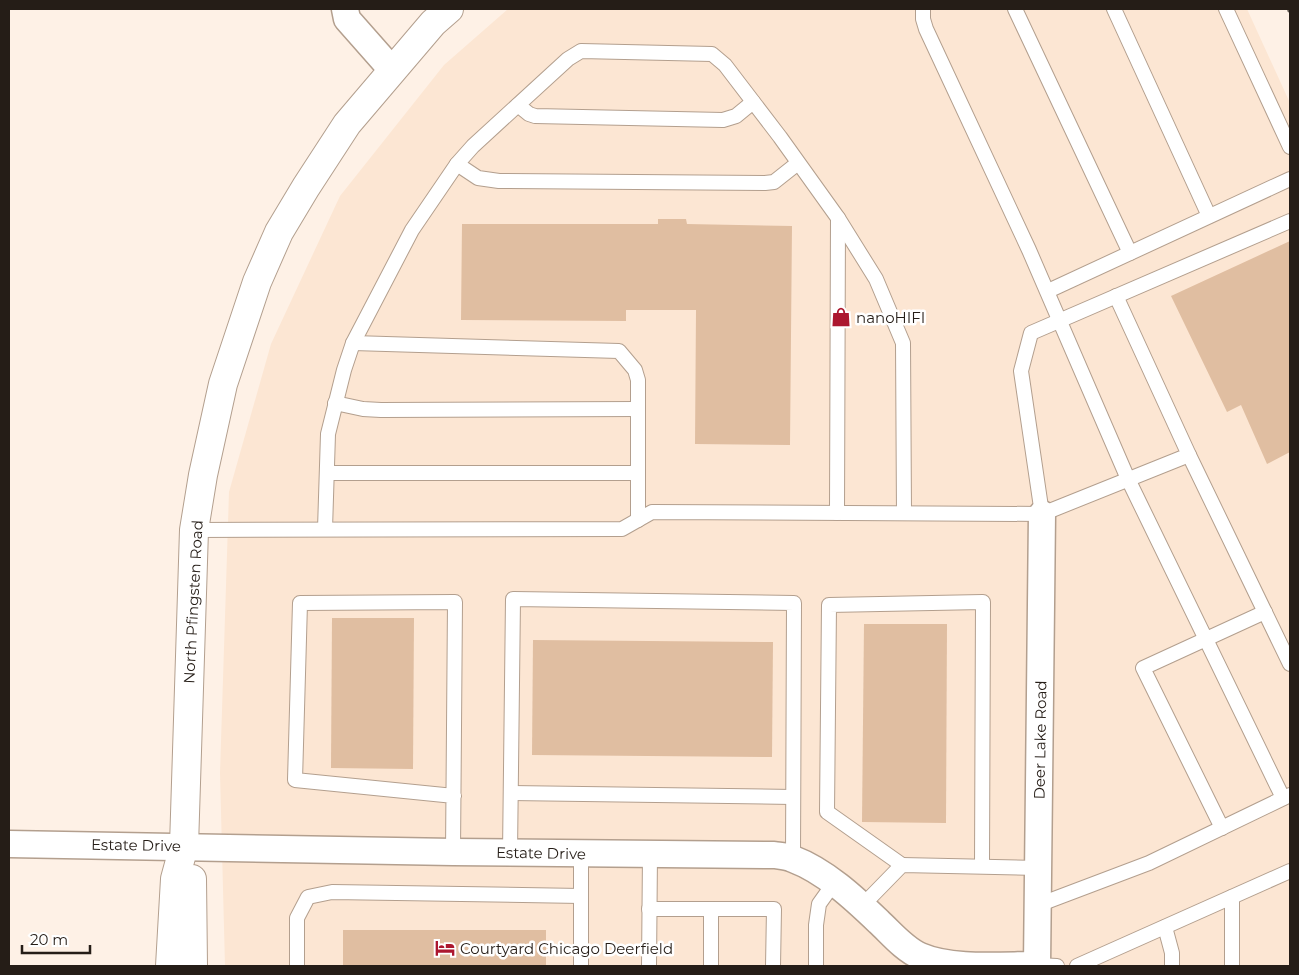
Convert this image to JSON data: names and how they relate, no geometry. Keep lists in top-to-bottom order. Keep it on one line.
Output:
{"streets":{"street":["North Pfingsten Road","Deer Lake Road","Estate Drive"]},"crossings":[["North Pfingsten Road","Estate Drive"],["Deer Lake Road","Estate Drive"]],"places":{"shop":["nanoHIFI"],"hotel":["Courtyard Chicago Deerfield"]},"scale_bar":"20 m"}
